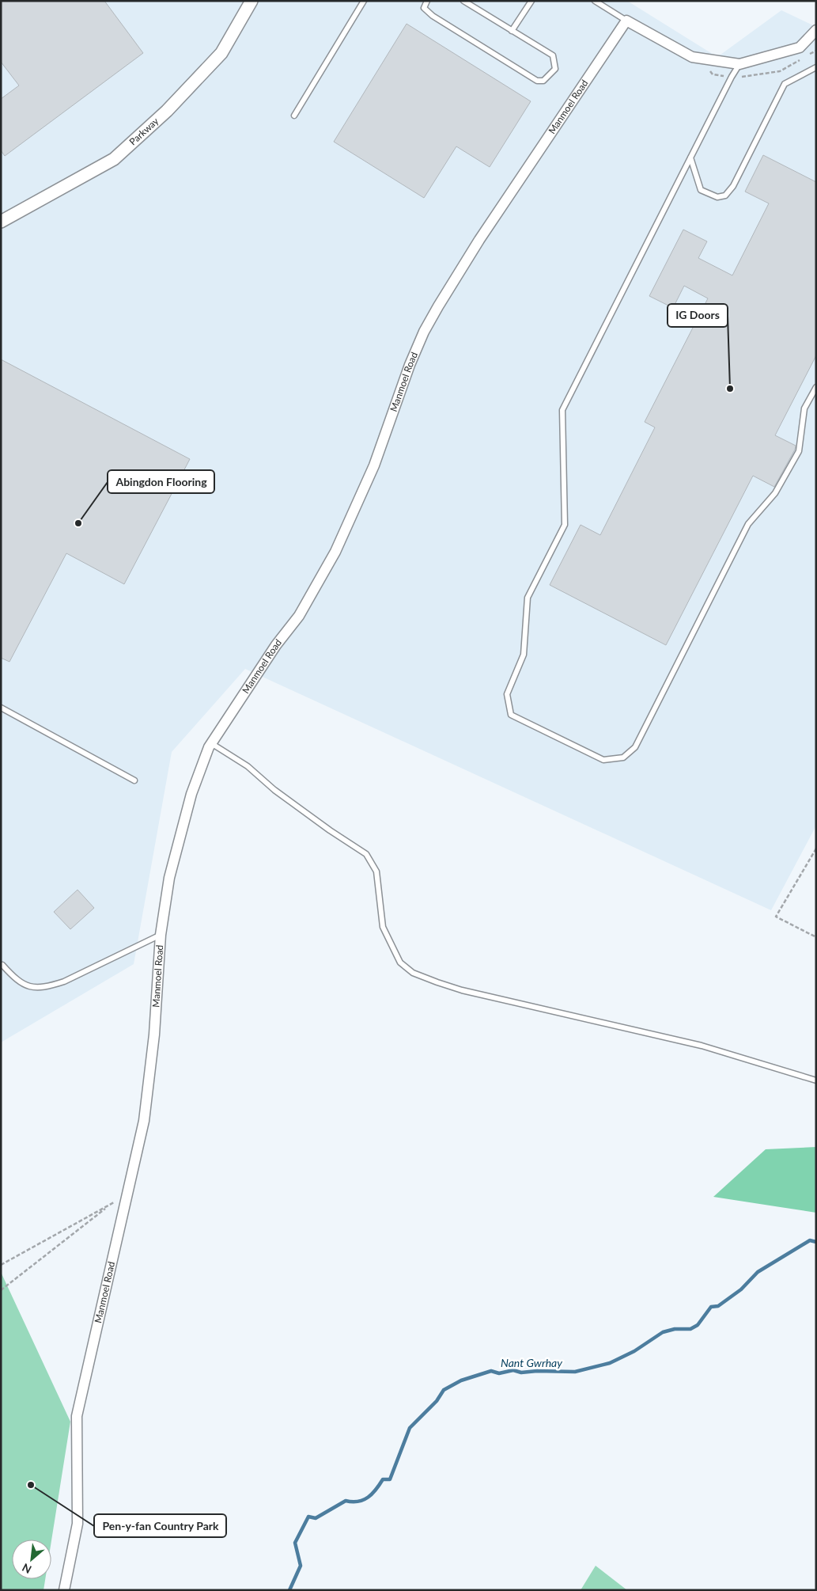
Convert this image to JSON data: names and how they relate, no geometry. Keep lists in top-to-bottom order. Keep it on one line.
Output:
{"streets":{"street":["Manmoel Road","Parkway"]},"water":["Nant Gwrhay"],"places":["IG Doors","Abingdon Flooring","Pen-y-fan Country Park"],"north":"bottom left"}
